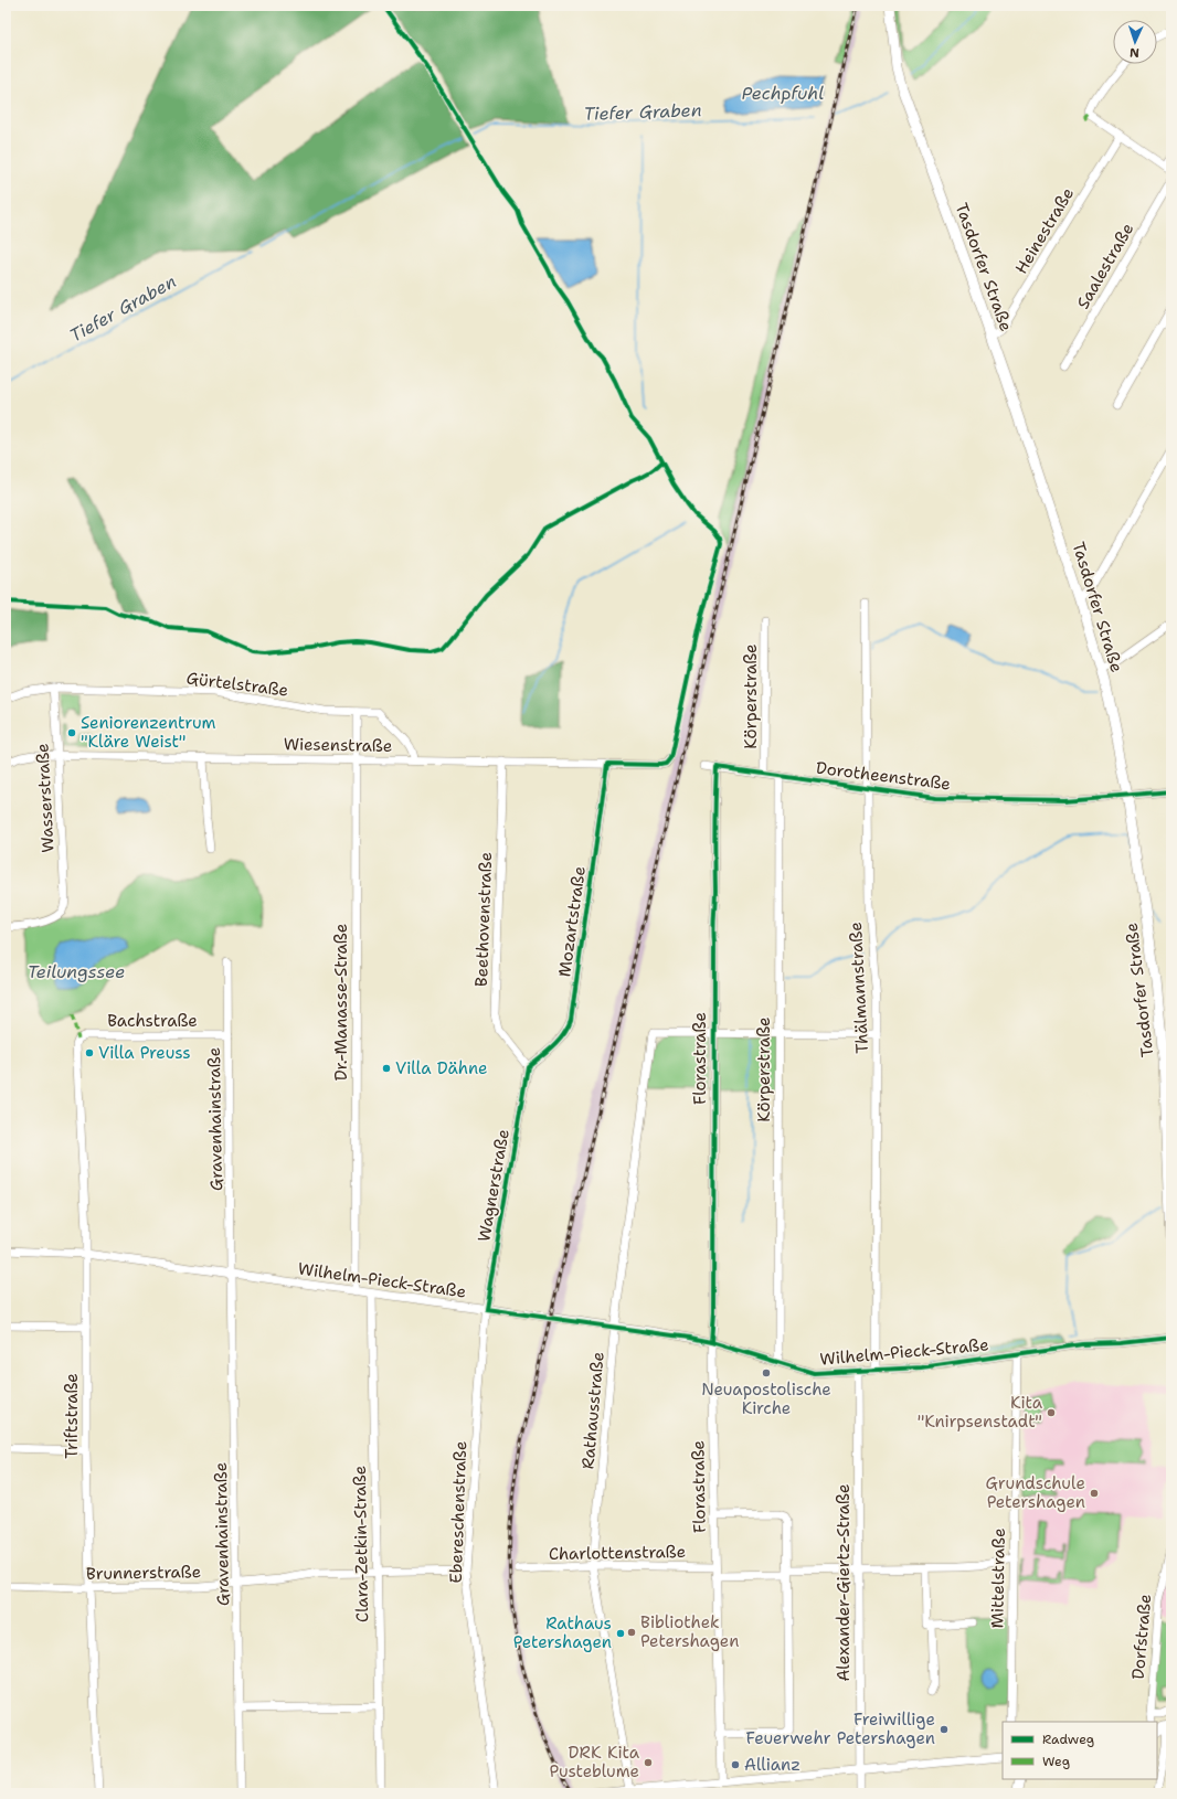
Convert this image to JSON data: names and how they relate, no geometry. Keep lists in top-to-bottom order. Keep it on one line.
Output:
{"streets":{"main road":["Tasdorfer Straße"],"street":["Heinestraße","Saalestraße","Gürtelstraße","Körperstraße","Wiesenstraße","Dorotheenstraße","Wasserstraße","Beethovenstraße","Mozartstraße","Thälmannstraße","Dr.-Manasse-Straße","Bachstraße","Florastraße","Gravenhainstraße","Wagnerstraße","Wilhelm-Pieck-Straße","Rathausstraße","Triftstraße","Ebereschenstraße","Clara-Zetkin-Straße","Charlottenstraße","Brunnerstraße","Mittelstraße","Alexander-Giertz-Straße","Dorfstraße"]},"crossings":[["Heinestraße","Tasdorfer Straße"],["Tasdorfer Straße","Dorotheenstraße"],["Gürtelstraße","Wiesenstraße"],["Gürtelstraße","Wasserstraße"],["Gürtelstraße","Dr.-Manasse-Straße"],["Körperstraße","Dorotheenstraße"],["Körperstraße","Wilhelm-Pieck-Straße"],["Wiesenstraße","Wasserstraße"],["Wiesenstraße","Beethovenstraße"],["Wiesenstraße","Mozartstraße"],["Wiesenstraße","Dr.-Manasse-Straße"],["Dorotheenstraße","Thälmannstraße"],["Dorotheenstraße","Florastraße"],["Beethovenstraße","Mozartstraße"],["Beethovenstraße","Wagnerstraße"],["Mozartstraße","Wagnerstraße"],["Thälmannstraße","Wilhelm-Pieck-Straße"],["Dr.-Manasse-Straße","Wilhelm-Pieck-Straße"],["Bachstraße","Gravenhainstraße"],["Bachstraße","Triftstraße"],["Florastraße","Wilhelm-Pieck-Straße"],["Florastraße","Rathausstraße"],["Florastraße","Charlottenstraße"],["Gravenhainstraße","Wilhelm-Pieck-Straße"],["Gravenhainstraße","Brunnerstraße"],["Wagnerstraße","Wilhelm-Pieck-Straße"],["Wagnerstraße","Ebereschenstraße"],["Wilhelm-Pieck-Straße","Rathausstraße"],["Wilhelm-Pieck-Straße","Triftstraße"],["Wilhelm-Pieck-Straße","Ebereschenstraße"],["Wilhelm-Pieck-Straße","Clara-Zetkin-Straße"],["Wilhelm-Pieck-Straße","Mittelstraße"],["Wilhelm-Pieck-Straße","Alexander-Giertz-Straße"],["Rathausstraße","Charlottenstraße"],["Triftstraße","Brunnerstraße"],["Ebereschenstraße","Brunnerstraße"],["Clara-Zetkin-Straße","Brunnerstraße"]],"water":["Pechpfuhl","Tiefer Graben","Teilungssee"],"places":["Seniorenzentrum \"Kläre Weist\"","Villa Preuss","Villa Dähne","Neuapostolische Kirche","Kita \"Knirpsenstadt\"","Grundschule Petershagen","Bibliothek Petershagen","Rathaus Petershagen","Freiwillige Feuerwehr Petershagen","DRK Kita Pusteblume","Allianz"],"legend":["Radweg","Weg"],"north":"bottom"}
